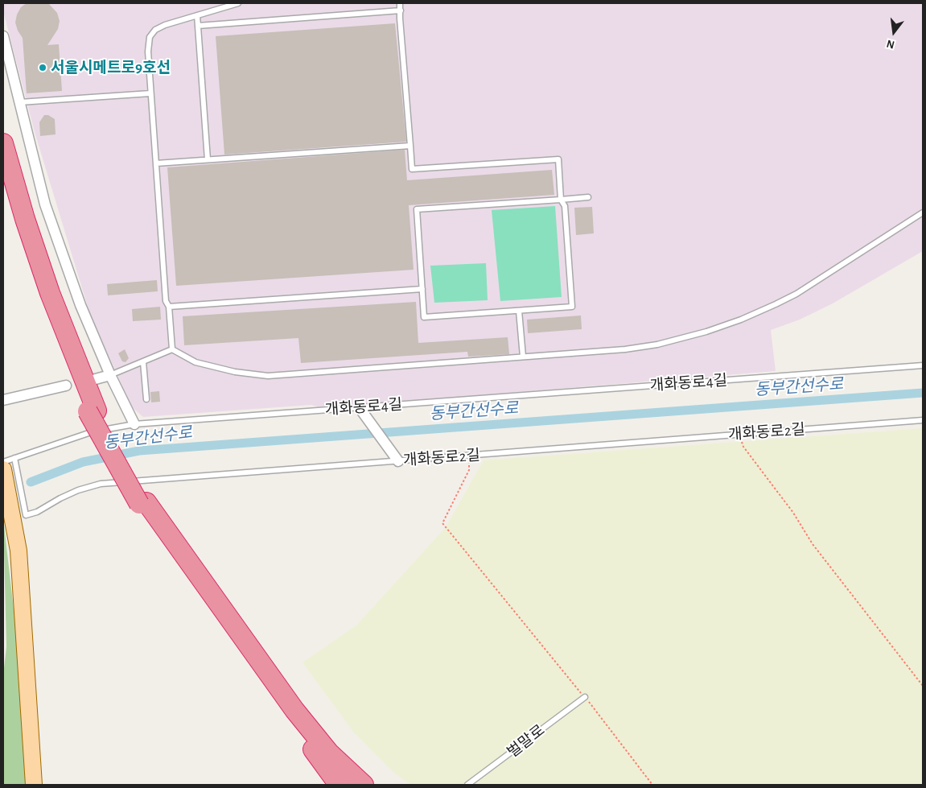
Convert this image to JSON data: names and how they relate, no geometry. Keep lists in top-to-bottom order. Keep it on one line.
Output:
{"streets":{"lane":["개화동로4길","개화동로2길","벌말로"]},"crossings":[["개화동로4길","개화동로2길"]],"water":["동부간선수로"],"places":["서울시메트로9호선"],"north":"bottom"}
